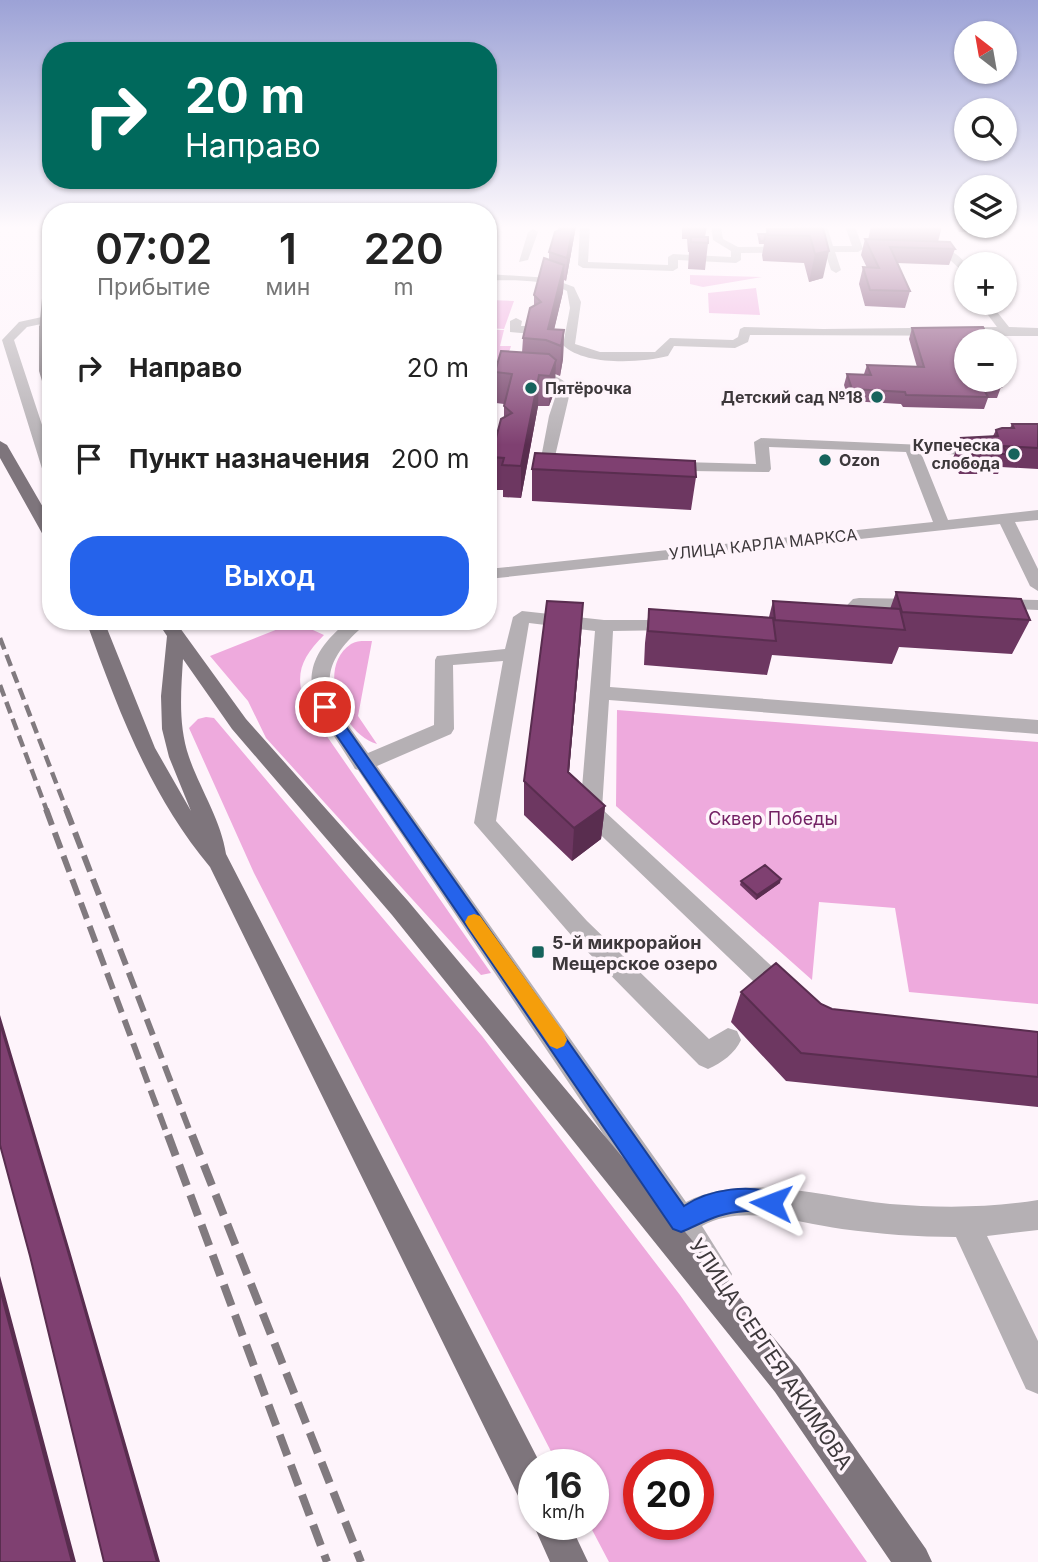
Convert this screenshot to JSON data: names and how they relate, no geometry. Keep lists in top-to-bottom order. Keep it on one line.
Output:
{"streets":{"main road":["УЛИЦА СЕРГЕЯ АКИМОВА"],"street":["УЛИЦА КАРЛА МАРКСА"]},"parks":["Сквер Победы"],"places":{"other":["Пятёрочка","Детский сад №18","Купеческа слобода","Ozon"],"transit":["5-й микрорайон Мещерское озеро"]},"north":"top left","page":{"map_buttons":["+","−"],"turn":["20 m","Направо"],"eta":["07:02","Прибытие","1","мин","220","m"],"list":[{"name":"Направо","value":"20 m"},{"name":"Пункт назначения","value":"200 m"}],"buttons":"Выход","speed":"16 km/h","limit":"20"}}
